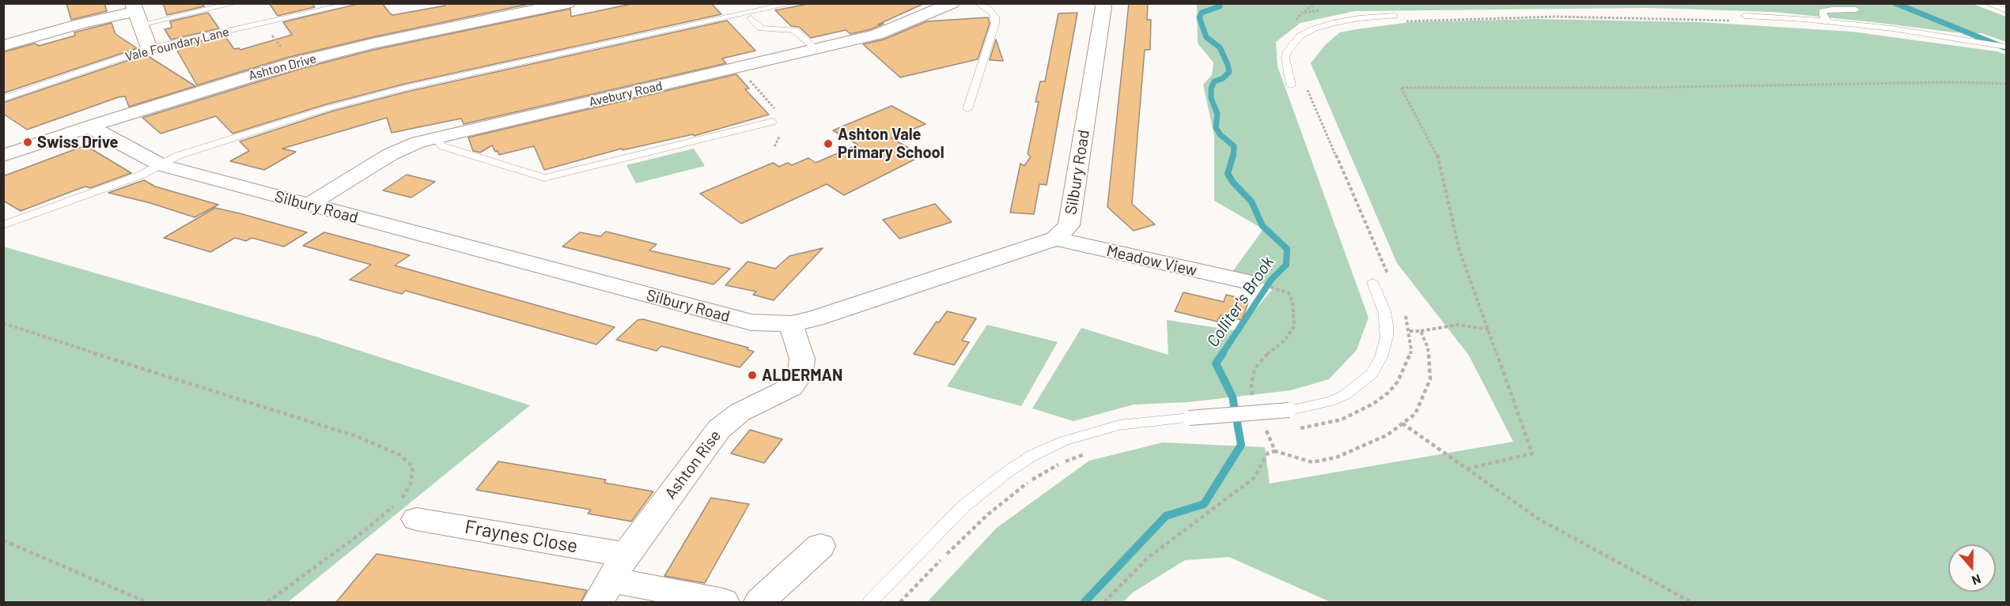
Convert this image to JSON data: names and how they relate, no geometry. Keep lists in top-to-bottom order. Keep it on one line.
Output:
{"streets":{"street":["Ashton Drive","Avebury Road","Silbury Road","Meadow View","Ashton Rise","Fraynes Close"],"lane":["Vale Foundary Lane"]},"crossings":[["Ashton Drive","Silbury Road"],["Avebury Road","Silbury Road"],["Silbury Road","Meadow View"],["Silbury Road","Ashton Rise"],["Ashton Rise","Fraynes Close"]],"water":["Colliter's Brook"],"places":["Swiss Drive","Ashton Vale Primary School","ALDERMAN"],"north":"bottom"}
